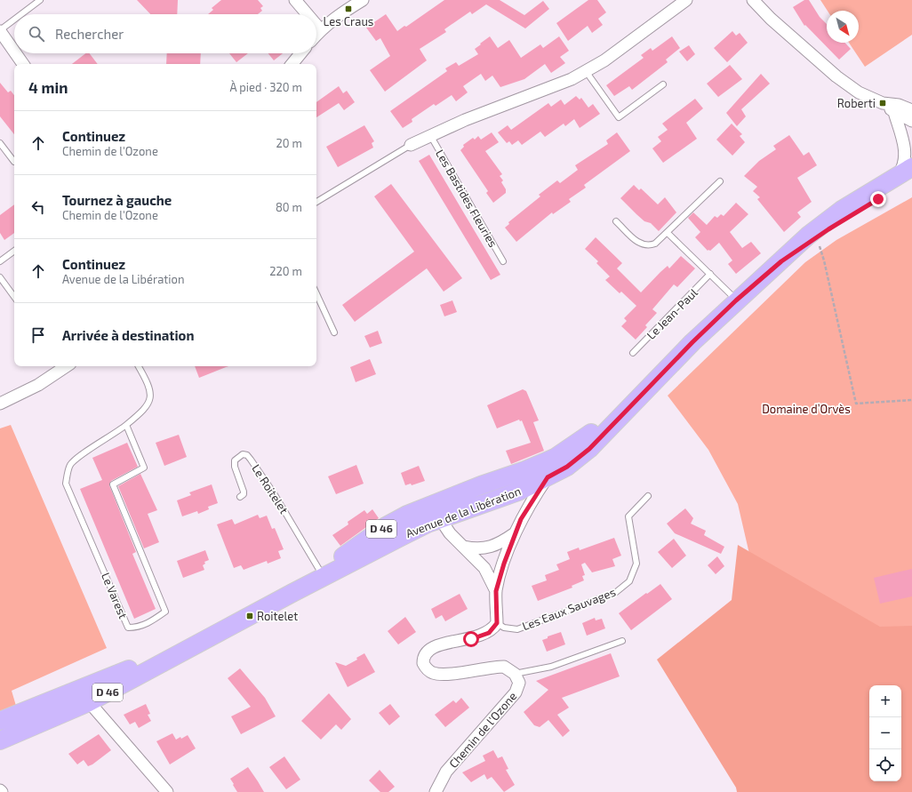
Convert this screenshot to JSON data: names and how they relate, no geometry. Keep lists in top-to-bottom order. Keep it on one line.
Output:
{"streets":{"main road":["Avenue de la Libération","D 46"],"street":["Chemin de l'Ozone"],"lane":["Les Bastides Fleuries","Le Jean-Paul","Le Roitelet","Le Varest","Les Eaux Sauvages"]},"crossings":[["Le Roitelet","Avenue de la Libération"],["Les Eaux Sauvages","Chemin de l'Ozone"]],"parks":["Domaine d’Orvès"],"places":{"transit":["Les Craus","Roberti","Roitelet"]},"north":"bottom right","page":{"search":"Rechercher","heading":["4 min","À pied · 320 m"],"list":[["Continuez","Chemin de l'Ozone","20 m"],["Tournez à gauche","Chemin de l'Ozone","80 m"],["Continuez","Avenue de la Libération","220 m"],"Arrivée à destination"],"map_buttons":["+","−"]}}
